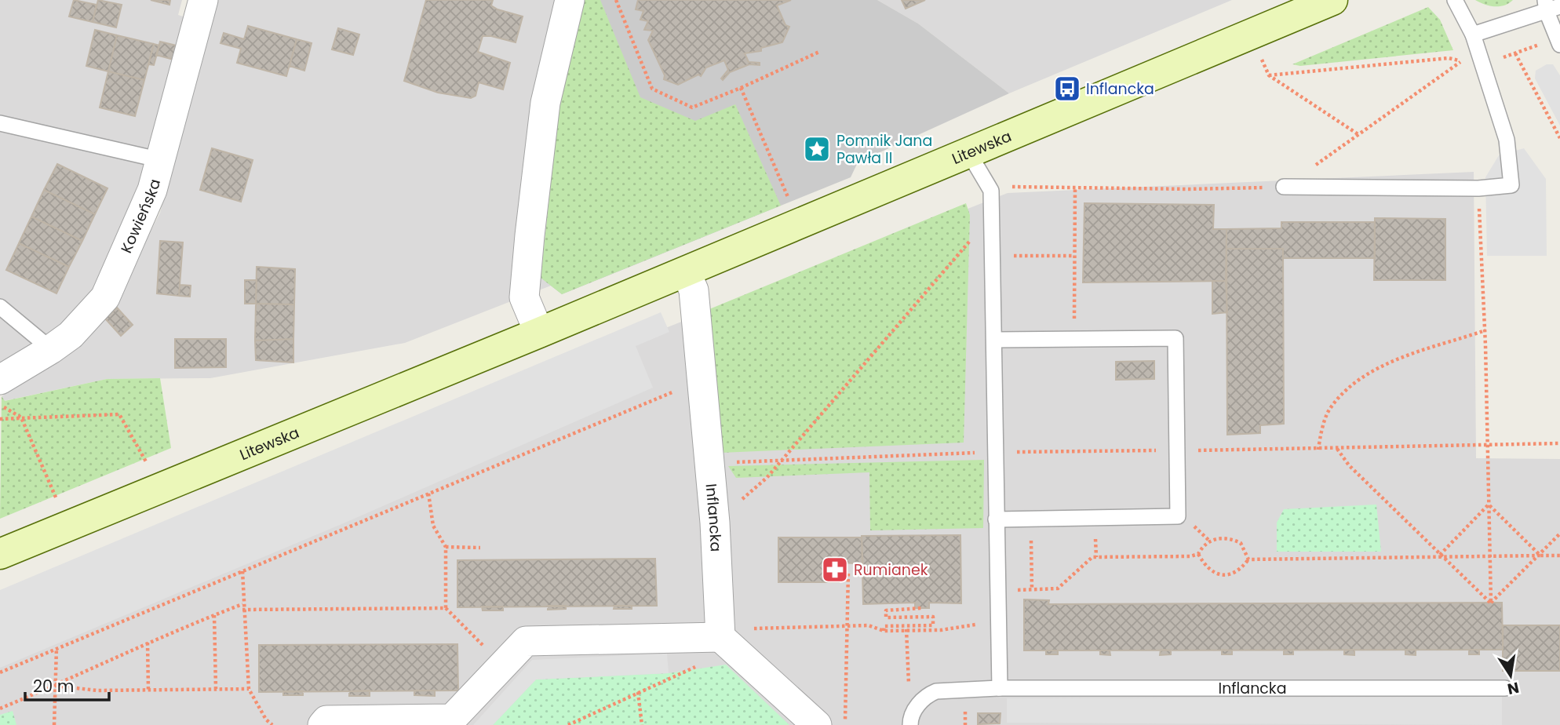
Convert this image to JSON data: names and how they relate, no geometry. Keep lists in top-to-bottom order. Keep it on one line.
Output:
{"streets":{"street":["Litewska","Kowieńska","Inflancka"]},"crossings":[["Litewska","Inflancka"]],"places":{"bus stop":["Inflancka"],"place":["Pomnik Jana Pawła II"],"pharmacy":["Rumianek"]},"scale_bar":"20 m","north":"bottom"}
